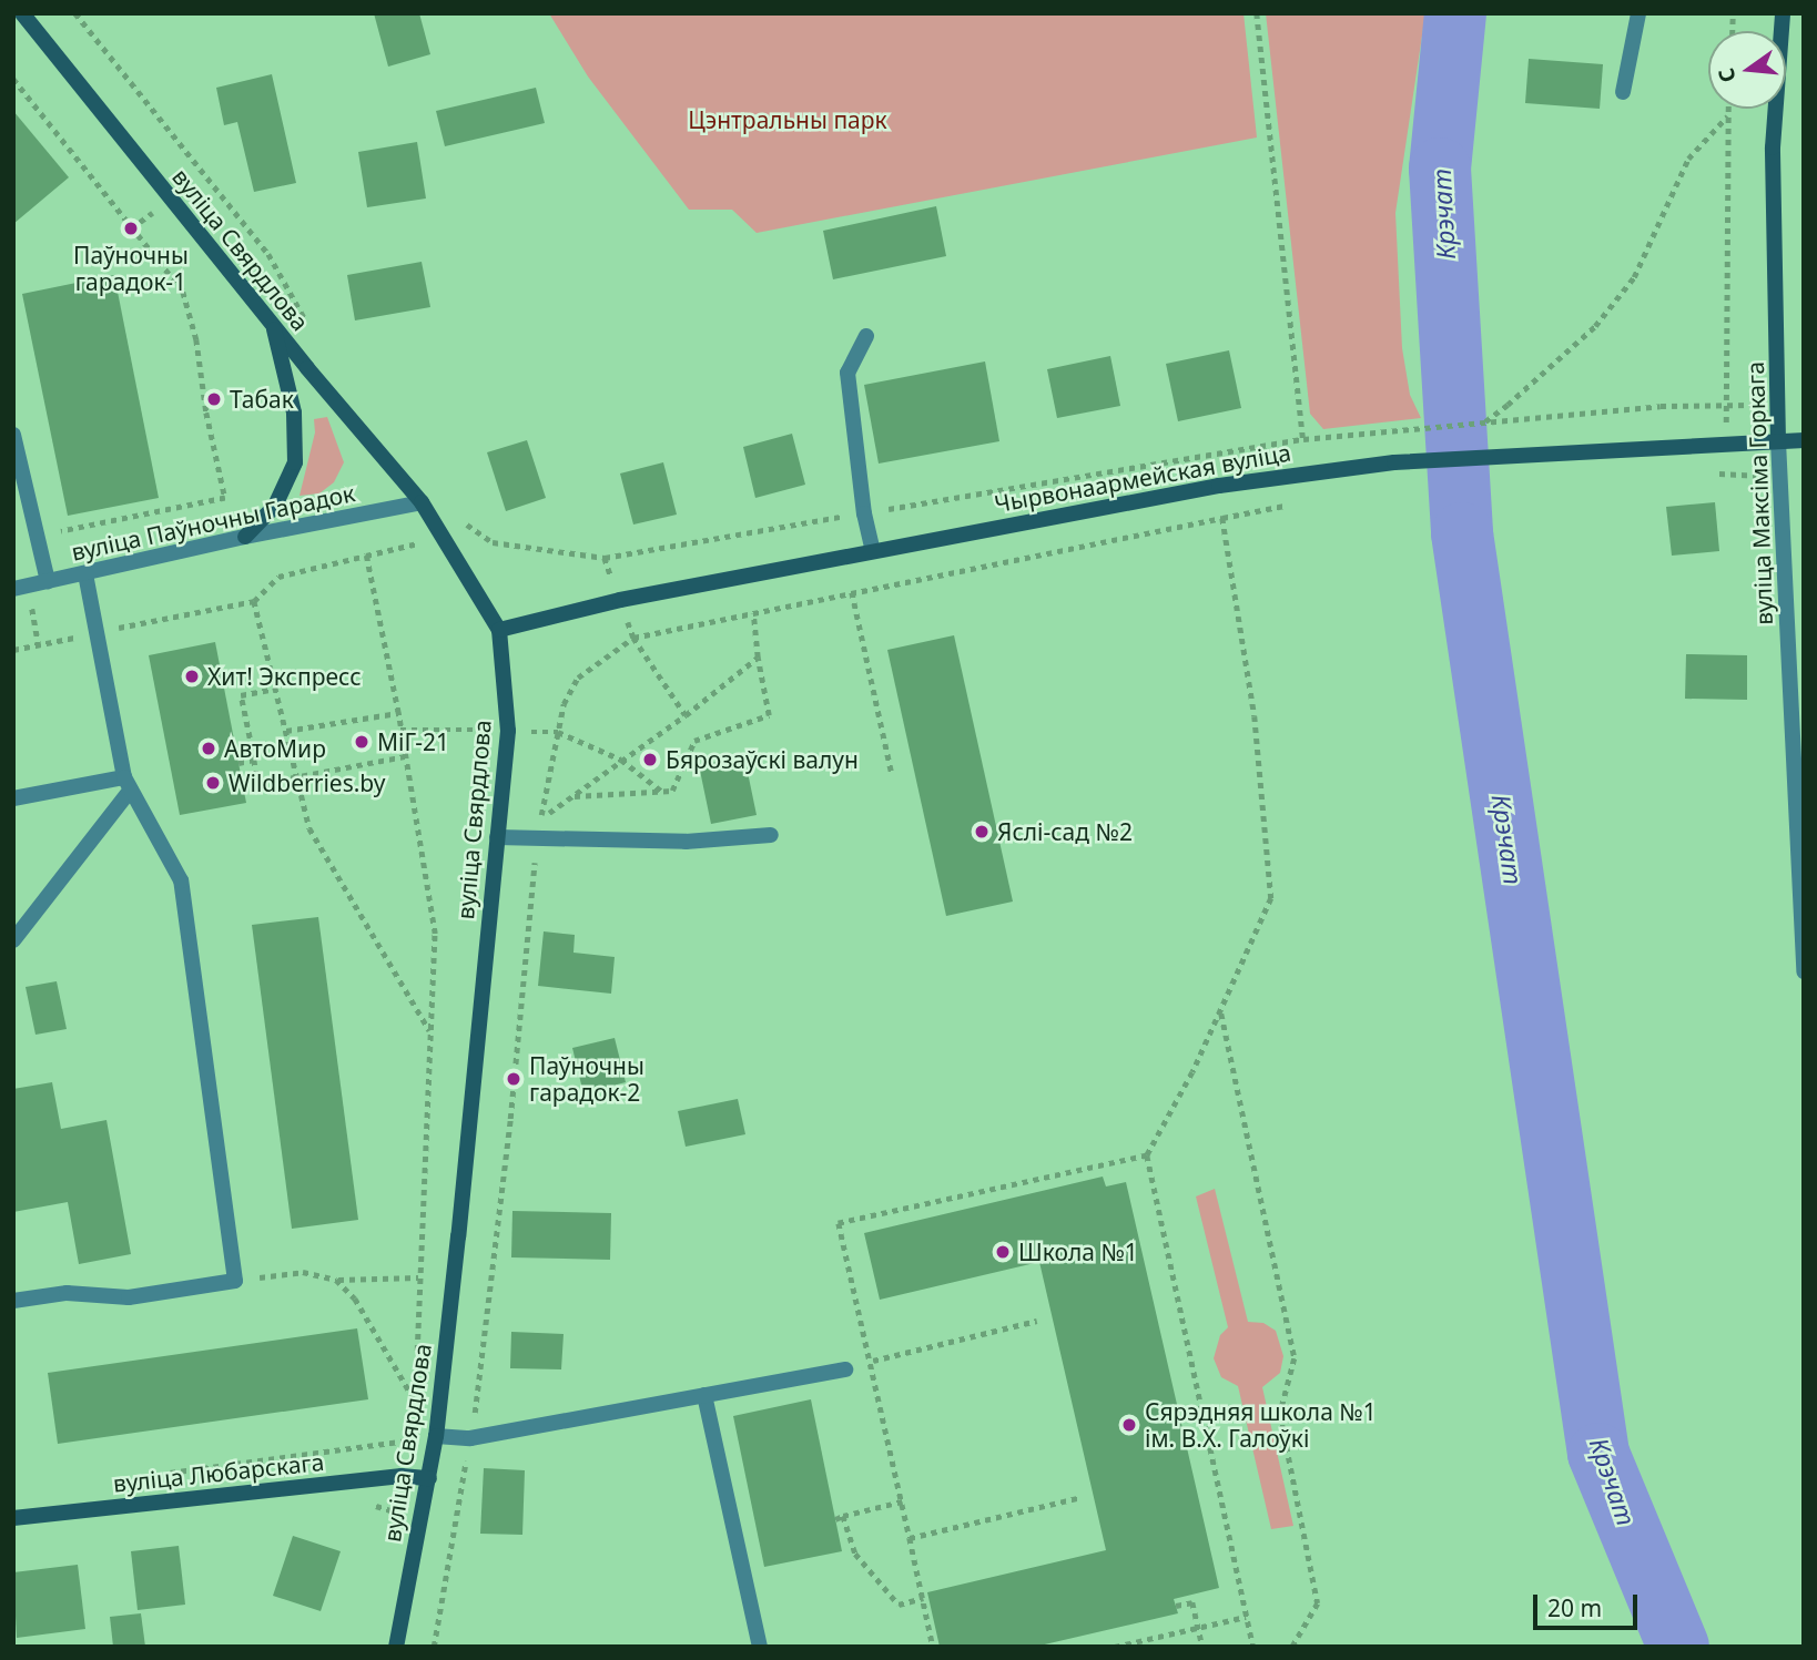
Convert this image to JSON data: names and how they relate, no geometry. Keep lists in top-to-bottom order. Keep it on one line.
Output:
{"streets":{"main road":["вуліца Свярдлова","Чырвонаармейская вуліца","вуліца Максіма Горкага","вуліца Любарскага"],"street":["вуліца Паўночны Гарадок"]},"crossings":[["вуліца Свярдлова","Чырвонаармейская вуліца"],["вуліца Свярдлова","вуліца Паўночны Гарадок"],["вуліца Свярдлова","вуліца Любарскага"],["Чырвонаармейская вуліца","вуліца Максіма Горкага"]],"water":["Крэчат"],"parks":["Цэнтральны парк"],"places":["Паўночны гарадок-1","Табак","Хит! Экспресс","МіГ-21","АвтоМир","Бярозаўскі валун","Wildberries.by","Яслі-сад №2","Паўночны гарадок-2","Школа №1","Сярэдняя школа №1 ім. В.Х. Галоўкі"],"scale_bar":"20 m","north":"left"}
